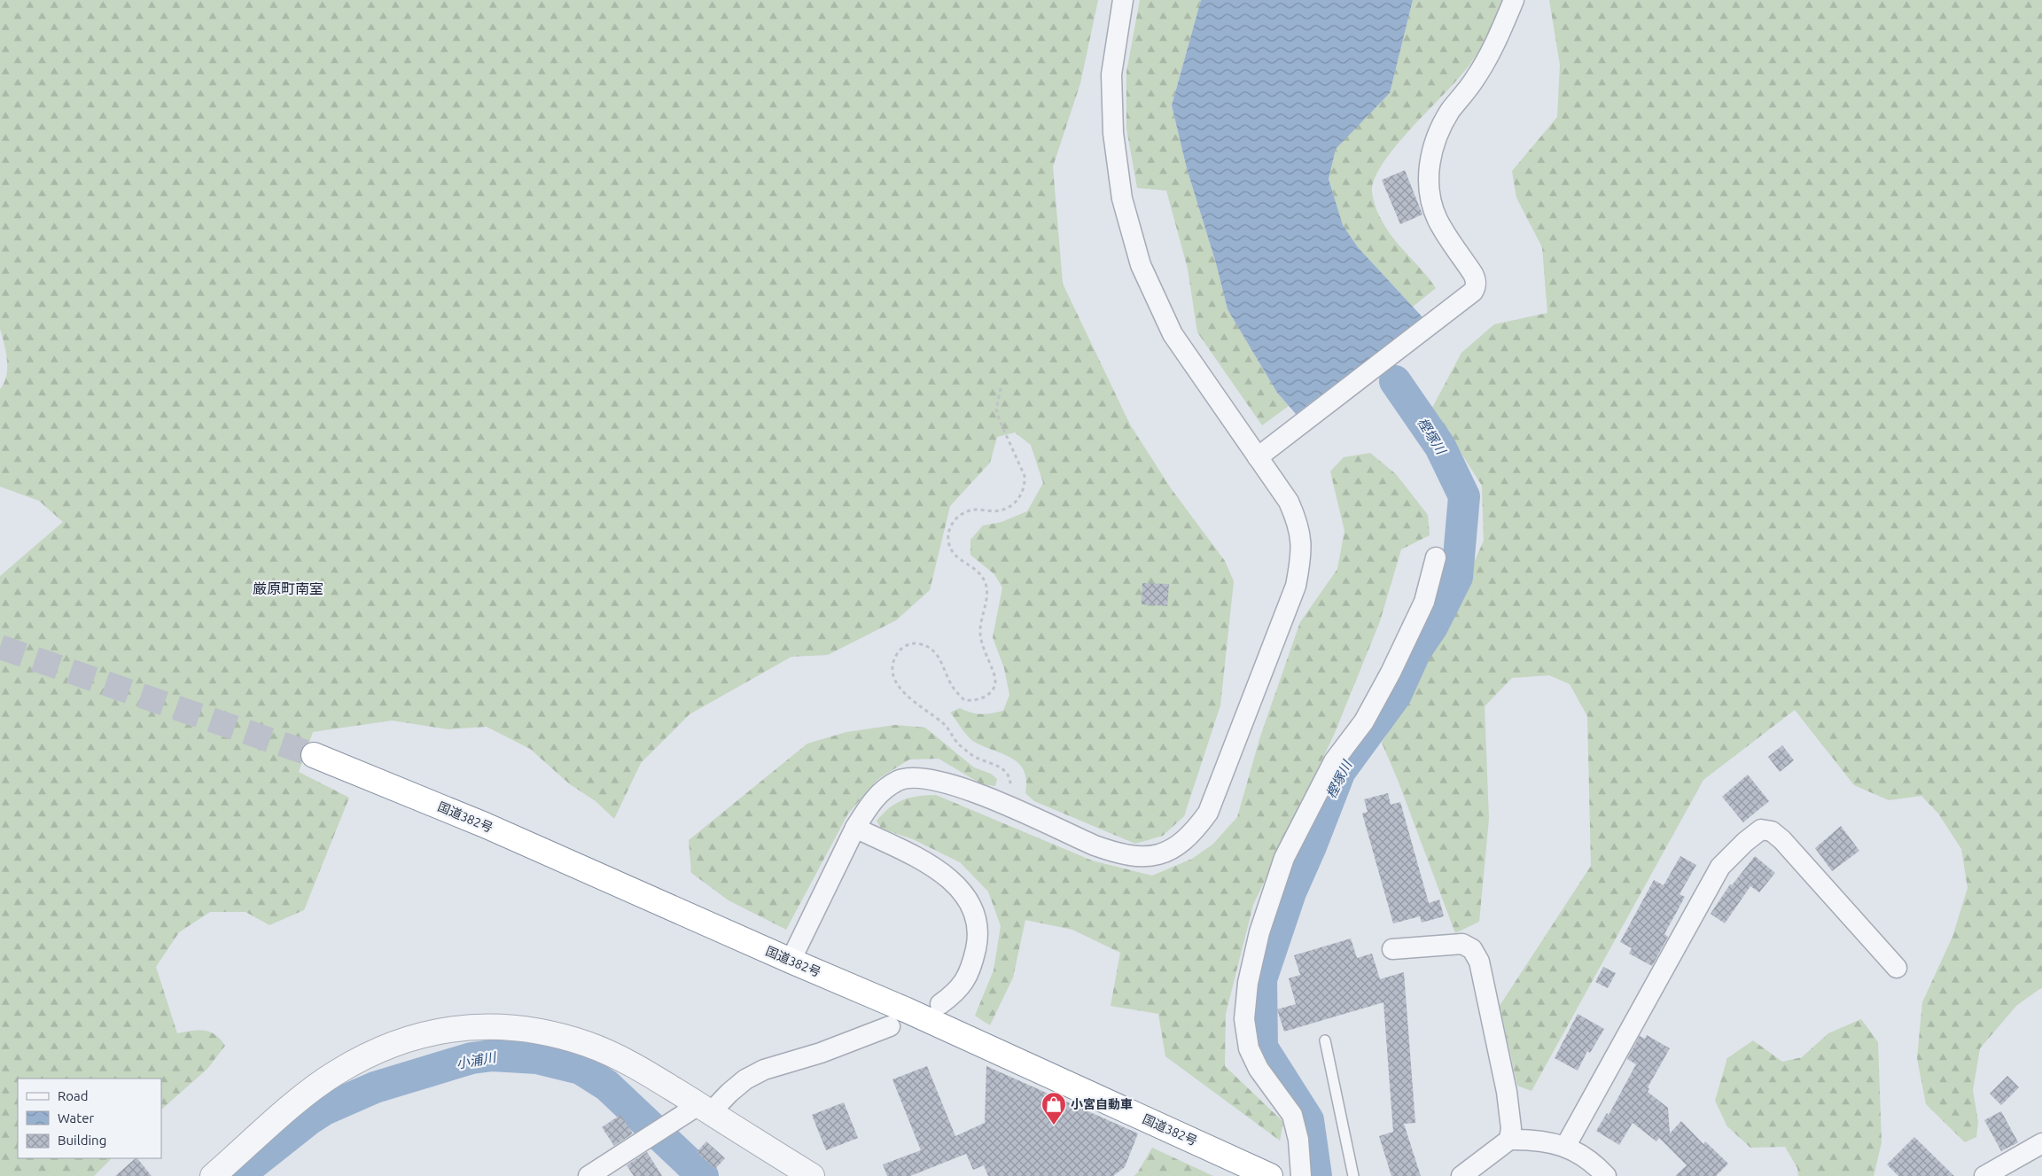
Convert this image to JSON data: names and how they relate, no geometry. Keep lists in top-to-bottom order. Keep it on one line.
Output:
{"streets":{"highway":["国道382号"]},"districts":["厳原町南室"],"water":["樫塚川","小浦川"],"places":{"shop":["小宮自動車"]},"legend":["Road","Water","Building"]}
